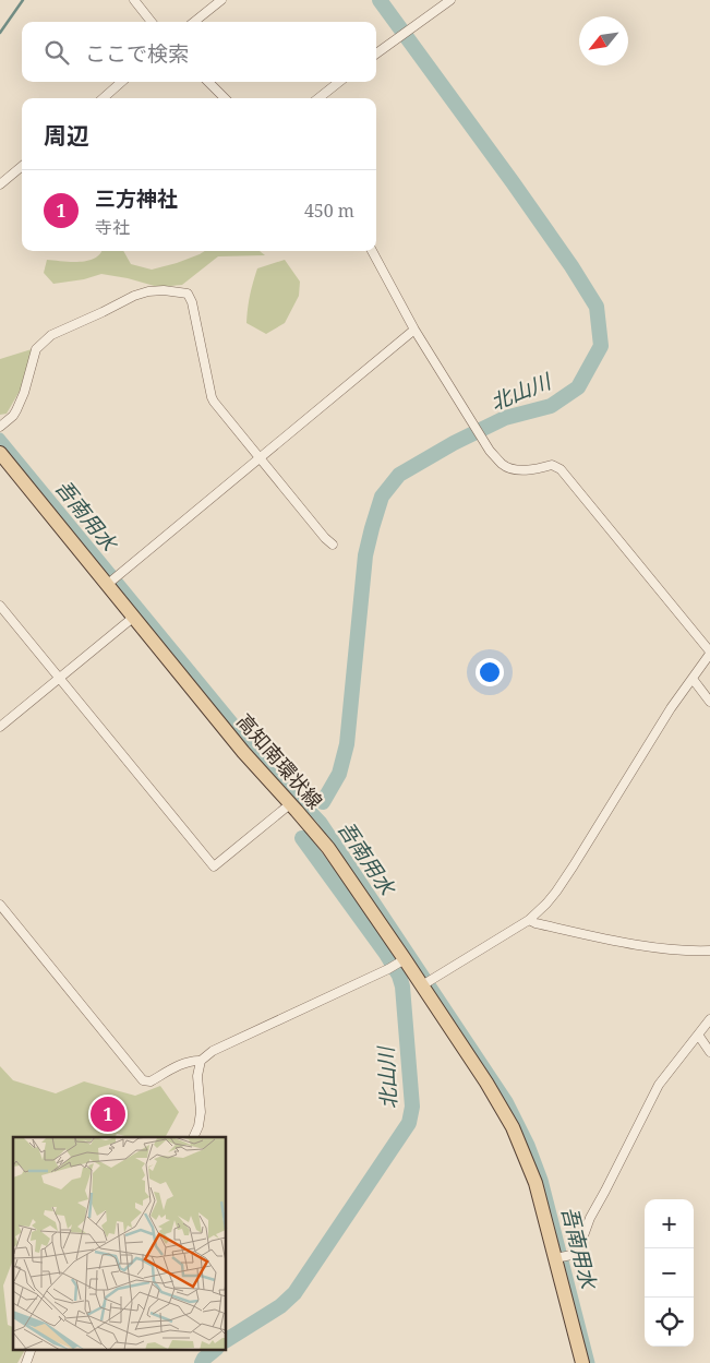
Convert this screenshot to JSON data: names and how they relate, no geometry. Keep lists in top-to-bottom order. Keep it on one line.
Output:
{"streets":{"main road":["高知南環状線"]},"water":["北山川","吾南用水"],"north":"bottom left","page":{"search":"ここで検索","heading":"周辺","list":[{"mark":"1","name":"三方神社","note":"寺社","value":"450 m"}],"pins":"1","map_buttons":["+","−"]}}
